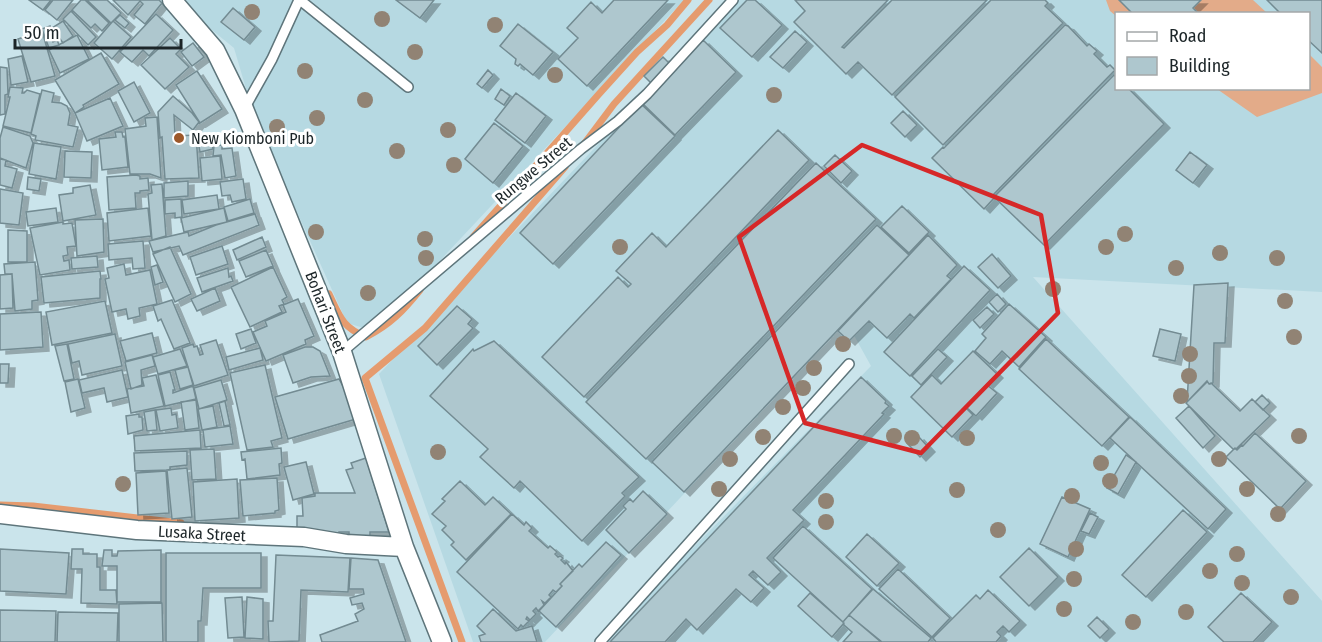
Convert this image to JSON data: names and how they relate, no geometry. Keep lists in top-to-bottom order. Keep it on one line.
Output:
{"streets":{"street":["Bohari Street","Lusaka Street"],"lane":["Rungwe Street"]},"crossings":[["Rungwe Street","Bohari Street"],["Bohari Street","Lusaka Street"]],"places":["New Kiomboni Pub"],"legend":["Road","Building"],"scale_bar":"50 m"}
